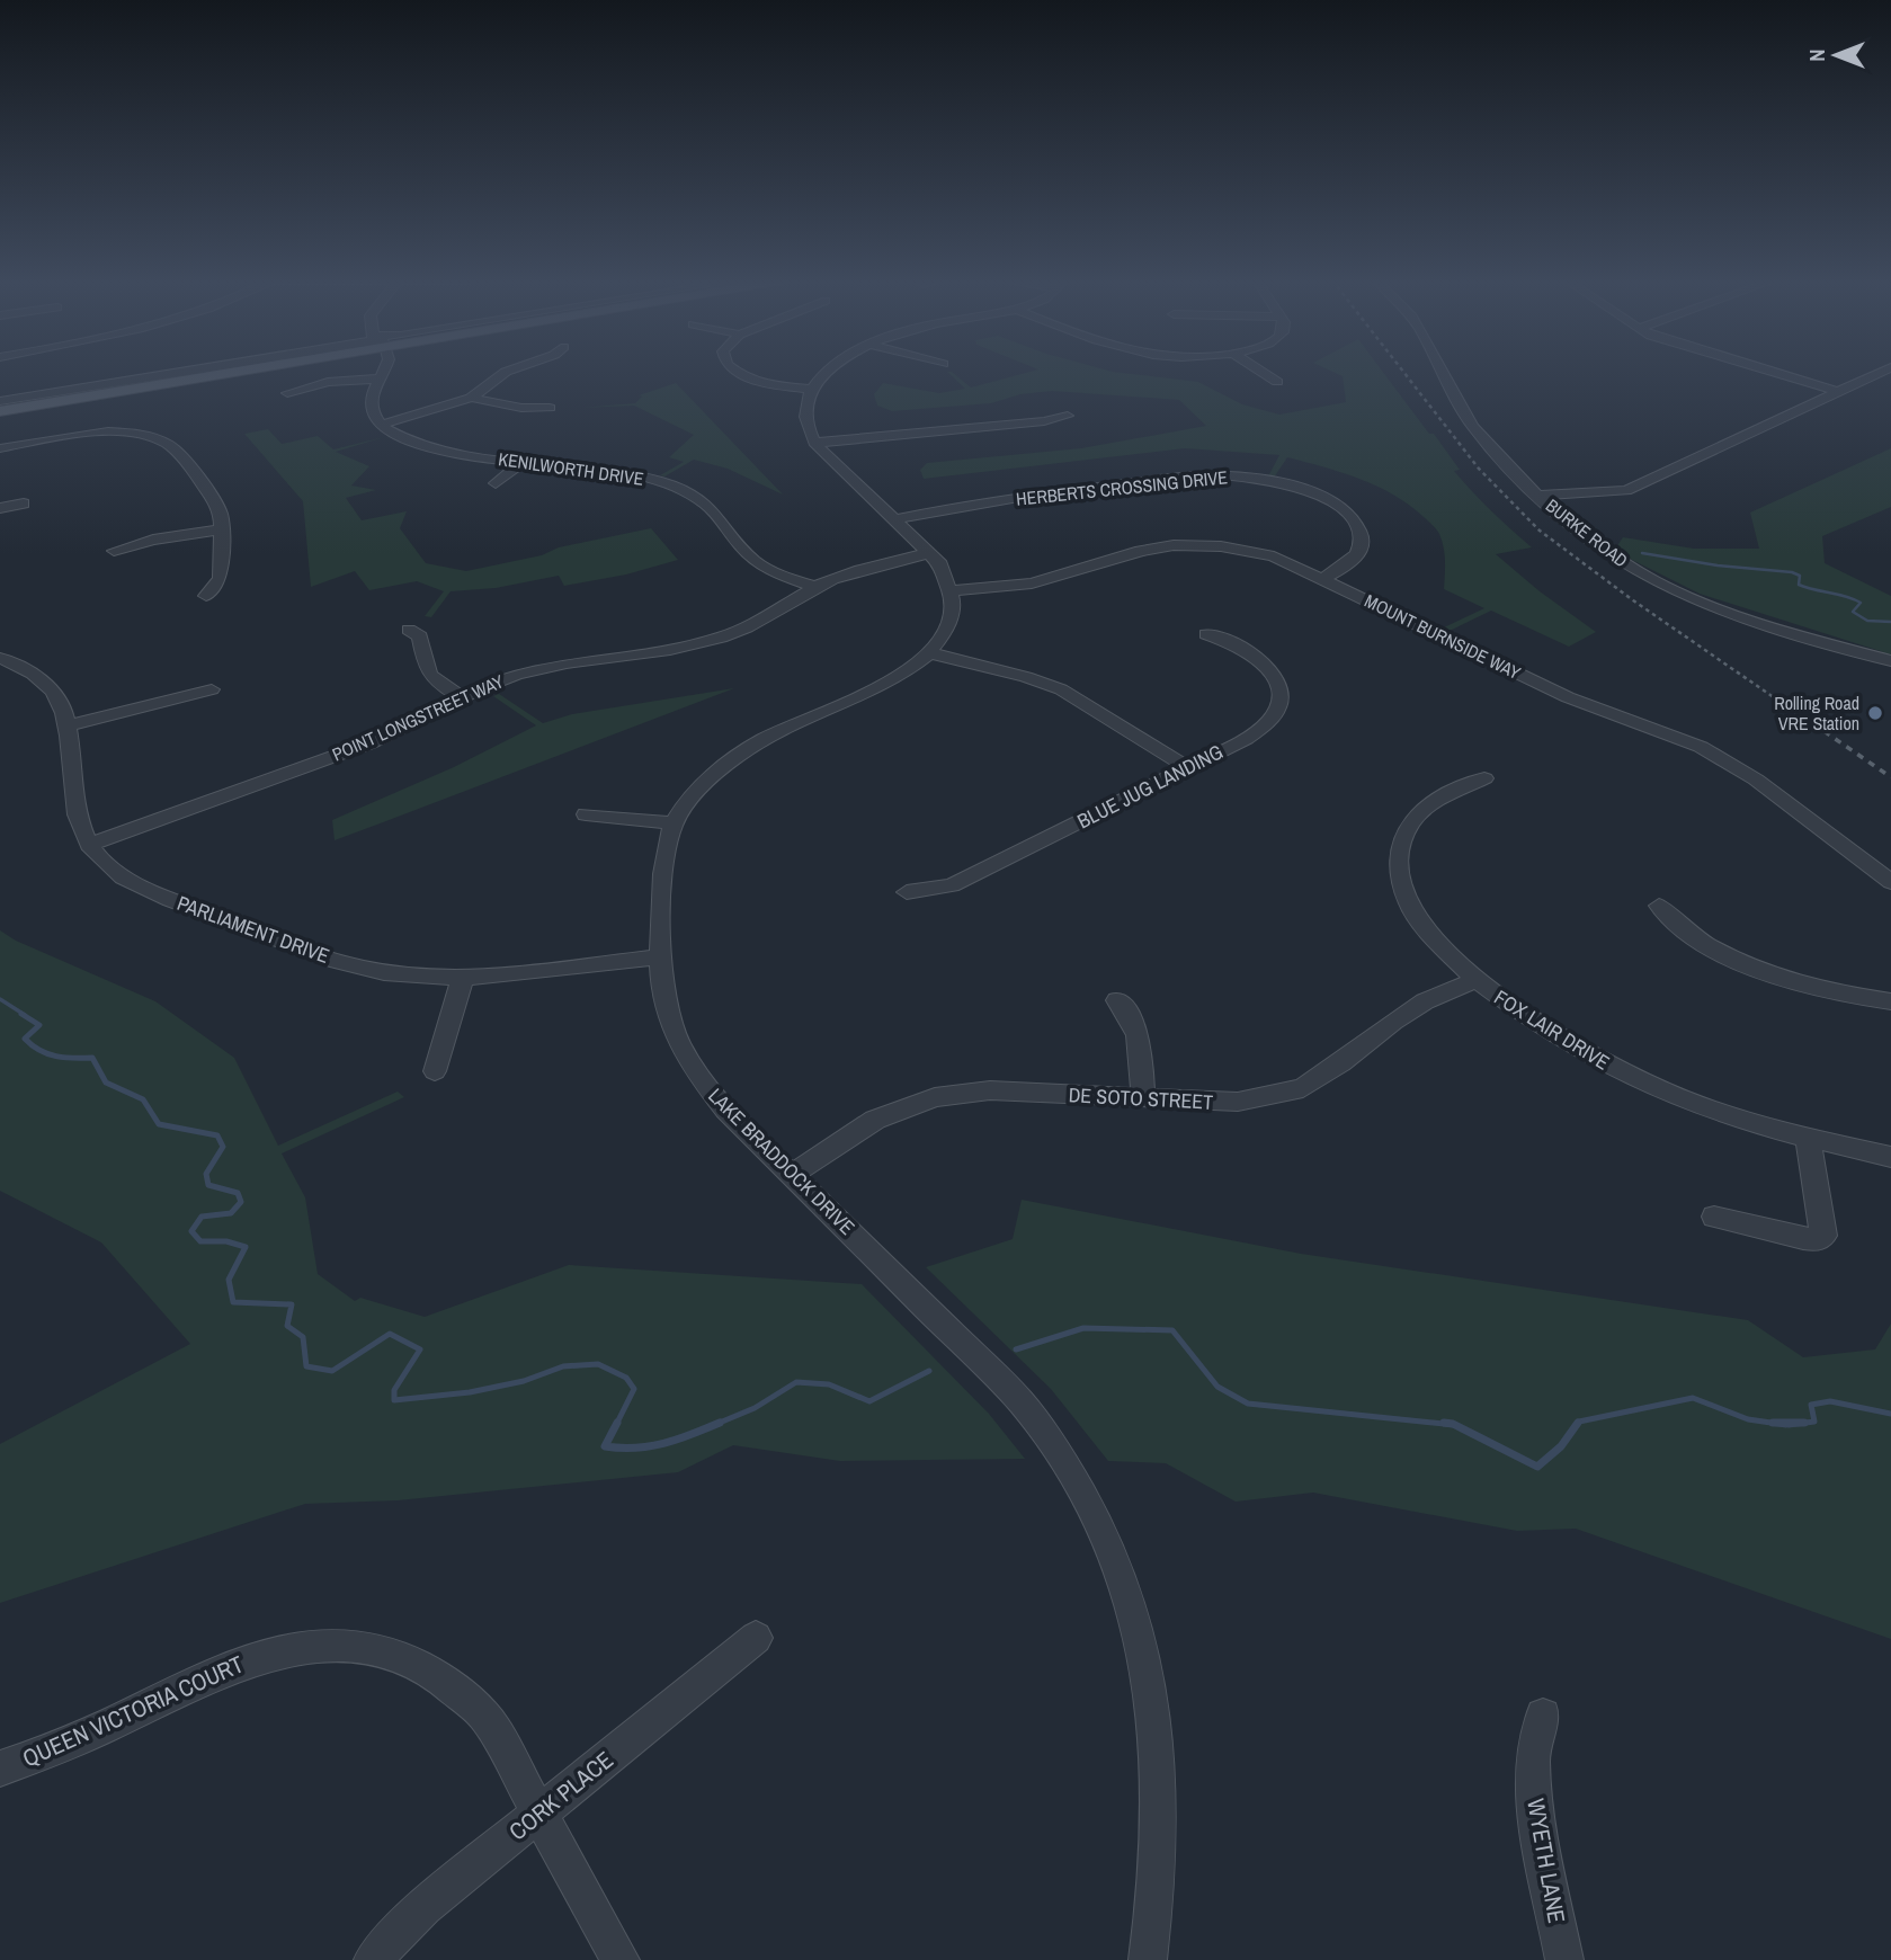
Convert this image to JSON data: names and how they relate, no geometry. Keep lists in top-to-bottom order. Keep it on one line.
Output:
{"streets":{"street":["KENILWORTH DRIVE","HERBERTS CROSSING DRIVE","BURKE ROAD","MOUNT BURNSIDE WAY","POINT LONGSTREET WAY","BLUE JUG LANDING","PARLIAMENT DRIVE","FOX LAIR DRIVE","DE SOTO STREET","LAKE BRADDOCK DRIVE","QUEEN VICTORIA COURT","CORK PLACE","WYETH LANE"]},"crossings":[["KENILWORTH DRIVE","POINT LONGSTREET WAY"],["HERBERTS CROSSING DRIVE","MOUNT BURNSIDE WAY"],["MOUNT BURNSIDE WAY","LAKE BRADDOCK DRIVE"],["POINT LONGSTREET WAY","PARLIAMENT DRIVE"],["PARLIAMENT DRIVE","LAKE BRADDOCK DRIVE"],["FOX LAIR DRIVE","DE SOTO STREET"],["DE SOTO STREET","LAKE BRADDOCK DRIVE"],["QUEEN VICTORIA COURT","CORK PLACE"]],"places":["Rolling Road VRE Station"],"north":"left"}
